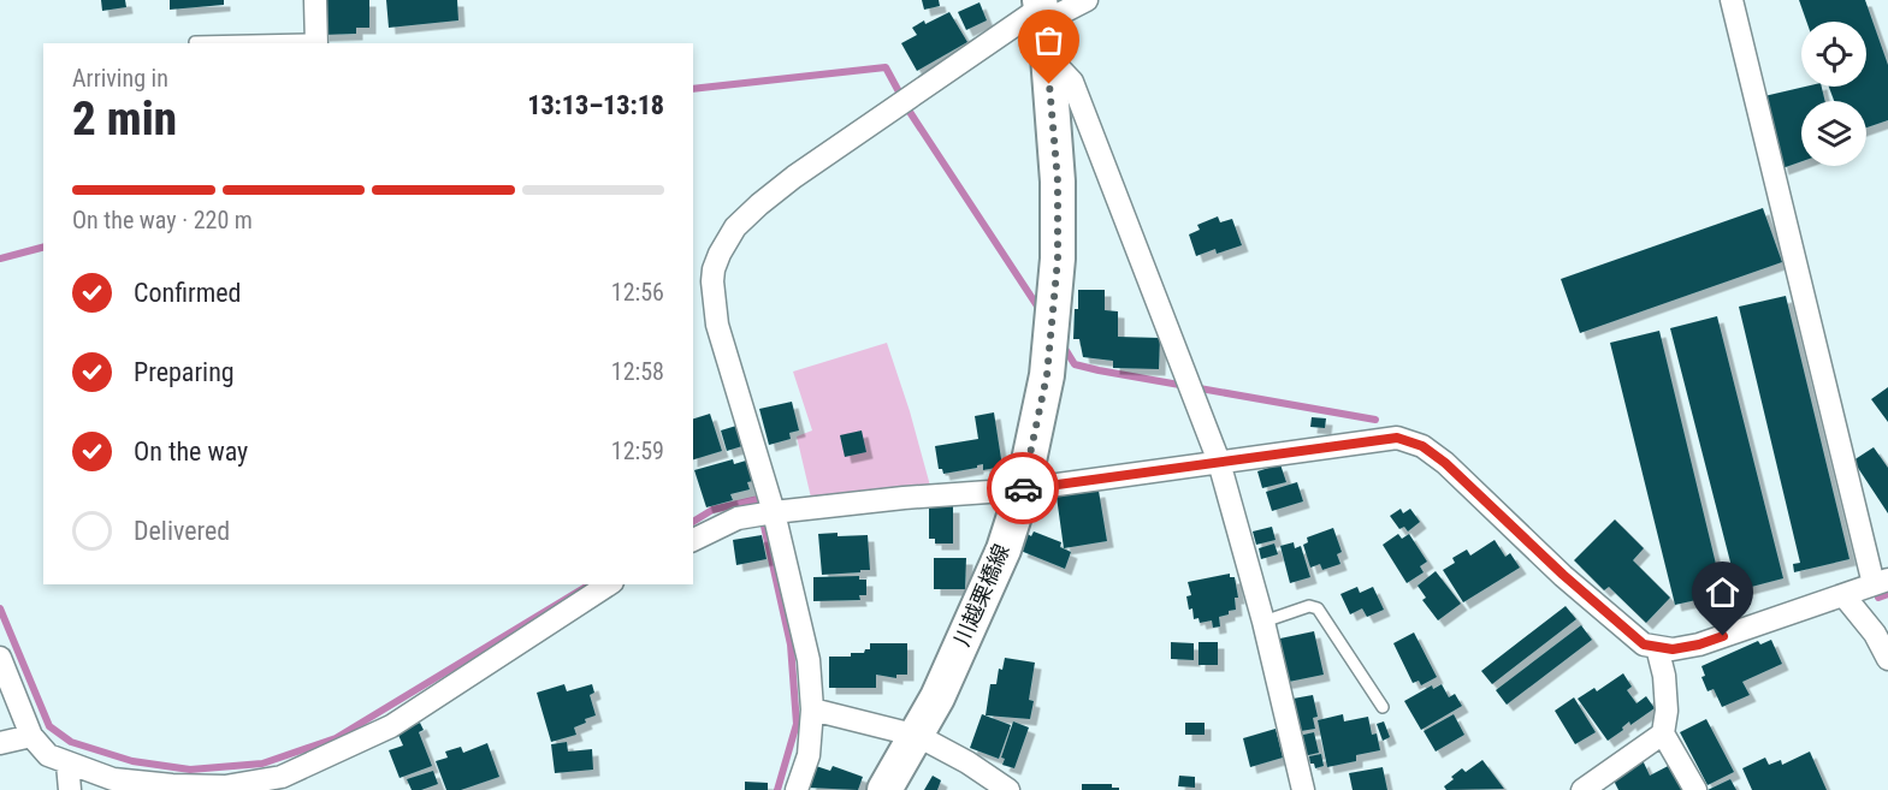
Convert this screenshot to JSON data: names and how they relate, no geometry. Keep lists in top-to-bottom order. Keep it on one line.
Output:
{"streets":{"main road":["川越栗橋線"]},"page":{"heading":["2 min","Arriving in","13:13–13:18"],"bar":"On the way · 220 m","list":[["Confirmed","12:56"],["Preparing","12:58"],["On the way","12:59"],"Delivered"]}}
